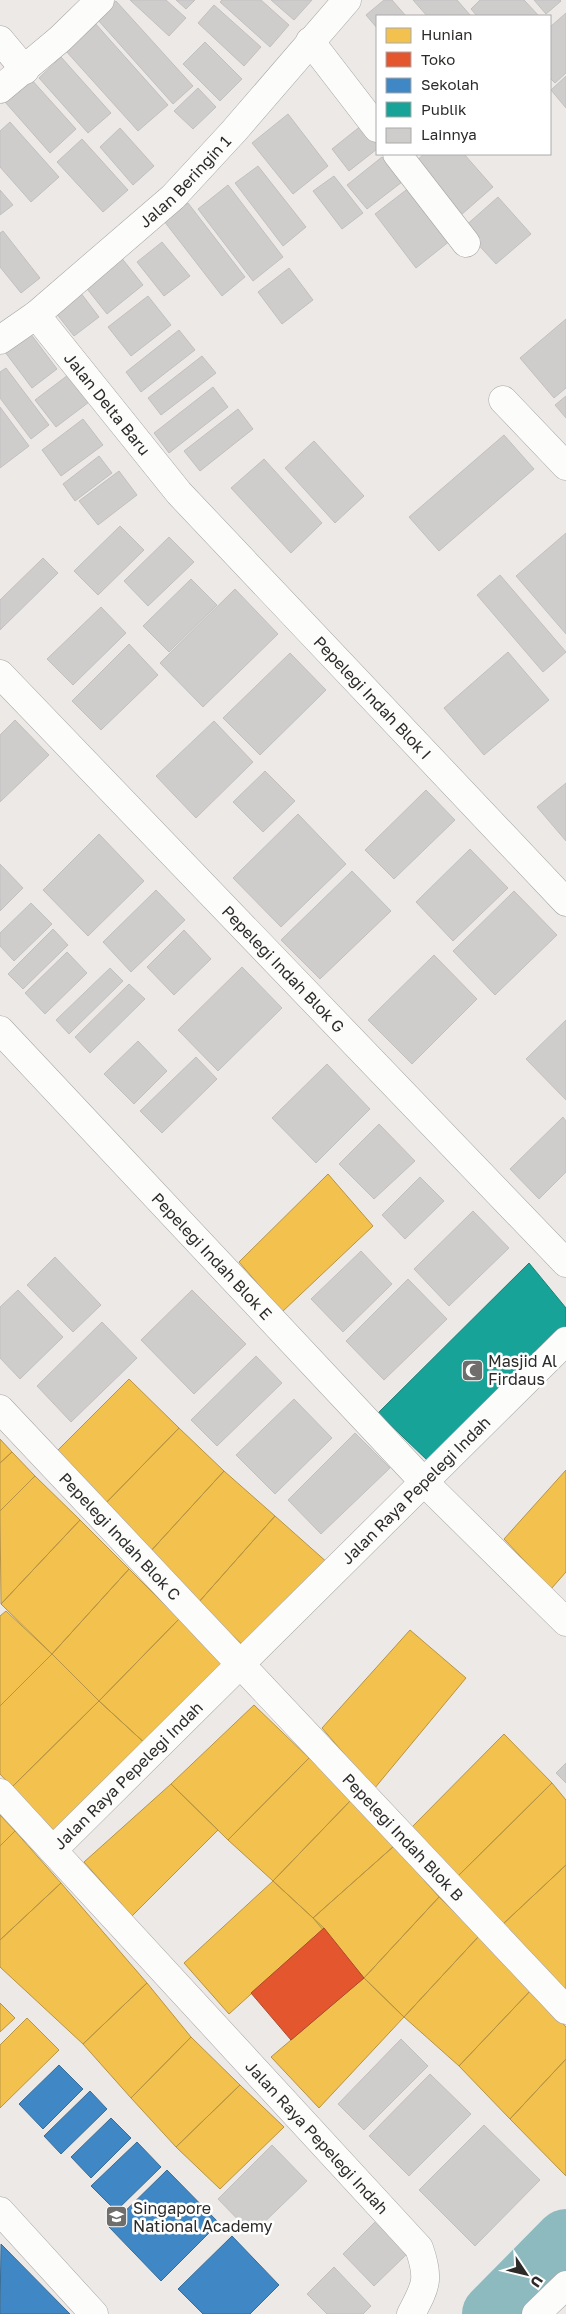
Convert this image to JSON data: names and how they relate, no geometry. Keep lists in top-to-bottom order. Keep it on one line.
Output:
{"streets":{"street":["Jalan Beringin 1","Jalan Delta Baru","Pepelegi Indah Blok I","Pepelegi Indah Blok G","Pepelegi Indah Blok E","Jalan Raya Pepelegi Indah","Pepelegi Indah Blok C","Pepelegi Indah Blok B"]},"crossings":[["Jalan Beringin 1","Jalan Delta Baru"],["Jalan Delta Baru","Pepelegi Indah Blok I"],["Pepelegi Indah Blok E","Jalan Raya Pepelegi Indah"],["Jalan Raya Pepelegi Indah","Pepelegi Indah Blok C"],["Jalan Raya Pepelegi Indah","Pepelegi Indah Blok B"],["Pepelegi Indah Blok C","Pepelegi Indah Blok B"]],"places":{"mosque":["Masjid Al Firdaus"],"school or university":["Singapore National Academy"]},"legend":["Hunian","Toko","Sekolah","Publik","Lainnya"],"north":"bottom right"}
